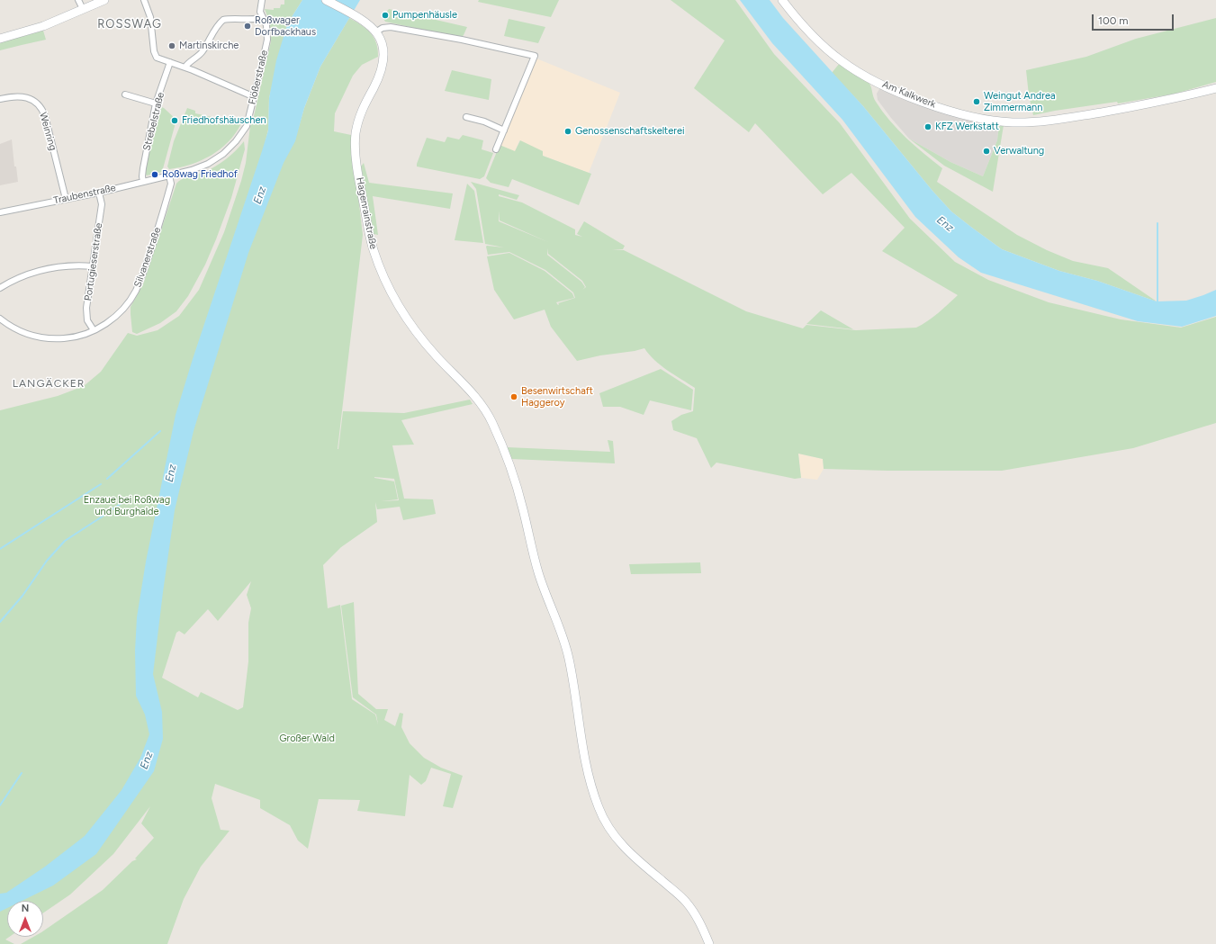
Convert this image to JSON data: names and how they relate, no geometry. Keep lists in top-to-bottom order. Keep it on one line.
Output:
{"streets":{"street":["Flößerstraße","Am Kalkwerk","Strebelstraße","Weinring","Traubenstraße","Hagenrainstraße","Silvanerstraße","Portugieserstraße"]},"crossings":[["Flößerstraße","Traubenstraße"],["Flößerstraße","Silvanerstraße"],["Strebelstraße","Traubenstraße"],["Weinring","Traubenstraße"],["Traubenstraße","Silvanerstraße"],["Traubenstraße","Portugieserstraße"],["Silvanerstraße","Portugieserstraße"]],"districts":["ROSSWAG","LANGÄCKER"],"water":["Enz"],"parks":["Enzaue bei Roßwag und Burghalde","Großer Wald"],"places":["Pumpenhäusle","Roßwager Dorfbackhaus","Martinskirche","Weingut Andrea Zimmermann","Friedhofshäuschen","KFZ Werkstatt","Genossenschaftskelterei","Verwaltung","Roßwag Friedhof","Besenwirtschaft Haggeroy"],"scale_bar":"100 m","north":"top"}
